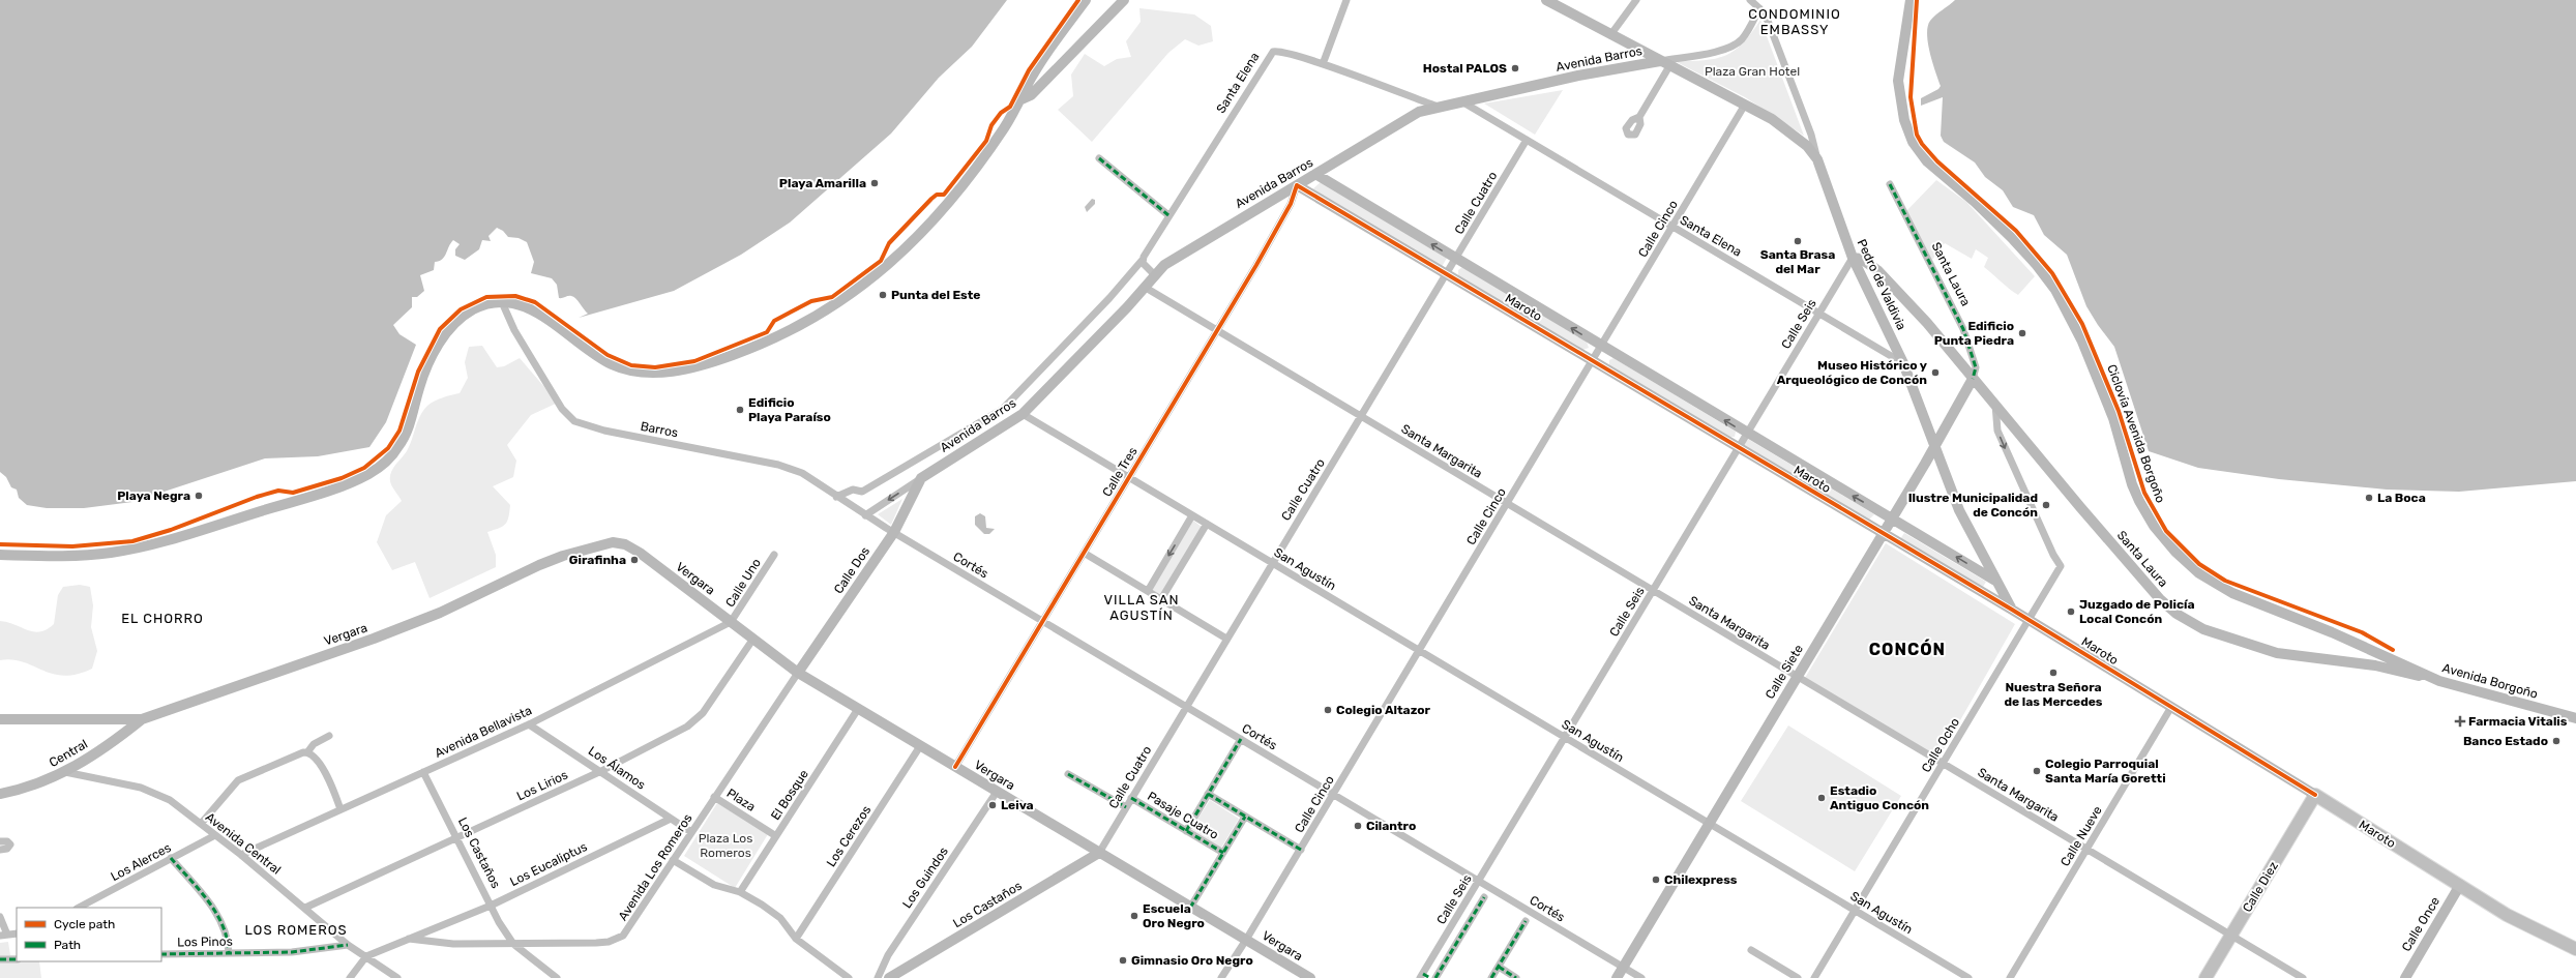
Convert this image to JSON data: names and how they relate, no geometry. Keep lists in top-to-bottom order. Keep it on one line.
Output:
{"streets":{"main road":["Maroto","Calle Diez"],"street":["Avenida Barros","Santa Elena","Calle Cuatro","Calle Cinco","Santa Laura","Pedro de Valdivia","Calle Seis","Barros","Santa Margarita","Calle Tres","Cortés","San Agustín","Calle Dos","Vergara","Calle Uno","Calle Siete","Avenida Borgoño","Avenida Bellavista","Calle Ocho","Central","Los Álamos","Los Lirios","El Bosque","Plaza","Pasaje Cuatro","Los Cerezos","Calle Nueve","Avenida Central","Los Castaños","Los Alerces","Los Eucaliptus","Avenida Los Romeros","Los Guindos","Calle Once","Los Pinos"],"cycle path":["Ciclovía Avenida Borgoño"]},"crossings":[["Avenida Barros","Santa Elena"],["Avenida Barros","Pedro de Valdivia"],["Avenida Barros","Maroto"],["Avenida Barros","Barros"],["Avenida Barros","Santa Margarita"],["Avenida Barros","Calle Tres"],["Avenida Barros","Cortés"],["Avenida Barros","San Agustín"],["Avenida Barros","Calle Dos"],["Santa Elena","Calle Cuatro"],["Santa Elena","Calle Cinco"],["Santa Elena","Pedro de Valdivia"],["Santa Elena","Calle Seis"],["Calle Cuatro","Maroto"],["Calle Cuatro","Santa Margarita"],["Calle Cuatro","Cortés"],["Calle Cuatro","San Agustín"],["Calle Cuatro","Vergara"],["Calle Cuatro","Pasaje Cuatro"],["Calle Cuatro","Los Castaños"],["Calle Cinco","Maroto"],["Calle Cinco","Santa Margarita"],["Calle Cinco","Cortés"],["Calle Cinco","San Agustín"],["Calle Cinco","Vergara"],["Santa Laura","Pedro de Valdivia"],["Santa Laura","Calle Seis"],["Santa Laura","Calle Siete"],["Santa Laura","Avenida Borgoño"],["Santa Laura","Calle Ocho"],["Pedro de Valdivia","Maroto"],["Pedro de Valdivia","Calle Seis"],["Pedro de Valdivia","Calle Siete"],["Maroto","Calle Seis"],["Maroto","Calle Tres"],["Maroto","Calle Siete"],["Maroto","Calle Ocho"],["Maroto","Calle Nueve"],["Maroto","Calle Diez"],["Maroto","Calle Once"],["Calle Seis","Santa Margarita"],["Calle Seis","Cortés"],["Calle Seis","San Agustín"],["Barros","Cortés"],["Santa Margarita","Calle Tres"],["Santa Margarita","Calle Siete"],["Santa Margarita","Calle Ocho"],["Santa Margarita","Calle Nueve"],["Santa Margarita","Calle Diez"],["Calle Tres","Cortés"],["Calle Tres","San Agustín"],["Calle Tres","Vergara"],["Cortés","Calle Dos"],["Cortés","Calle Siete"],["San Agustín","Calle Siete"],["San Agustín","Calle Ocho"],["Calle Dos","Vergara"],["Calle Dos","Avenida Los Romeros"],["Vergara","Calle Uno"],["Vergara","Avenida Bellavista"],["Vergara","Central"],["Vergara","Los Lirios"],["Vergara","El Bosque"],["Vergara","Los Cerezos"],["Vergara","Los Castaños"],["Vergara","Avenida Los Romeros"],["Vergara","Los Guindos"],["Calle Uno","Avenida Bellavista"],["Avenida Bellavista","Los Álamos"],["Avenida Bellavista","Avenida Central"],["Avenida Bellavista","Los Castaños"],["Central","Avenida Central"],["Los Álamos","Los Lirios"],["Los Álamos","Los Eucaliptus"],["Los Álamos","Avenida Los Romeros"],["Los Lirios","Avenida Central"],["Los Lirios","Los Castaños"],["El Bosque","Plaza"],["Plaza","Avenida Los Romeros"],["Avenida Central","Los Alerces"],["Avenida Central","Los Eucaliptus"],["Avenida Central","Los Pinos"],["Los Castaños","Los Eucaliptus"],["Los Castaños","Avenida Los Romeros"],["Los Eucaliptus","Avenida Los Romeros"]],"districts":["CONDOMINIO EMBASSY","VILLA SAN AGUSTÍN","EL CHORRO","CONCÓN","LOS ROMEROS"],"parks":["Plaza Gran Hotel","Plaza Los Romeros"],"places":{"other":["Hostal PALOS","Playa Amarilla","Santa Brasa del Mar","Punta del Este","Edificio Punta Piedra","Museo Histórico y Arqueológico de Concón","Edificio Playa Paraíso","Playa Negra","La Boca","Ilustre Municipalidad de Concón","Girafinha","Juzgado de Policía Local Concón","Nuestra Señora de las Mercedes","Colegio Altazor","Banco Estado","Colegio Parroquial Santa María Goretti","Estadio Antiguo Concón","Leiva","Cilantro","Chilexpress","Escuela Oro Negro","Gimnasio Oro Negro"],"health":["Farmacia Vitalis"]},"legend":["Cycle path","Path"]}
